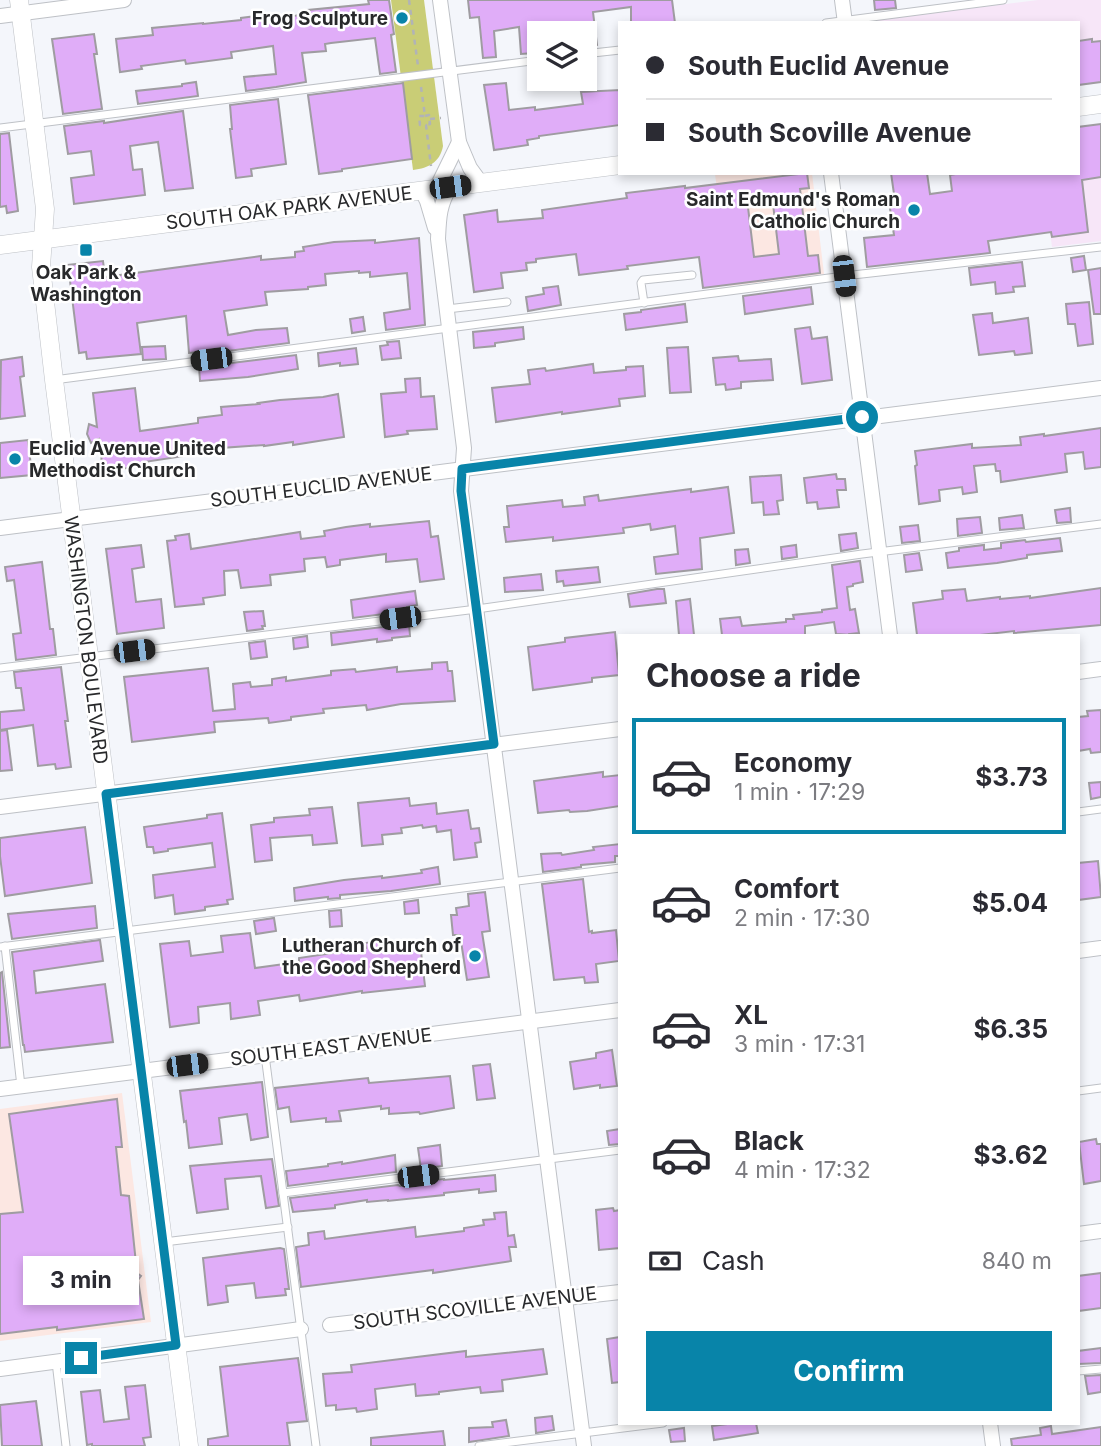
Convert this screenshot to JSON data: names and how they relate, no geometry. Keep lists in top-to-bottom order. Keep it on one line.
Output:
{"streets":{"street":["SOUTH OAK PARK AVENUE","SOUTH EUCLID AVENUE","WASHINGTON BOULEVARD","SOUTH EAST AVENUE","SOUTH SCOVILLE AVENUE"]},"crossings":[["SOUTH OAK PARK AVENUE","WASHINGTON BOULEVARD"],["SOUTH EUCLID AVENUE","WASHINGTON BOULEVARD"],["WASHINGTON BOULEVARD","SOUTH EAST AVENUE"]],"places":{"other":["Frog Sculpture","Saint Edmund's Roman Catholic Church","Euclid Avenue United Methodist Church","Lutheran Church of the Good Shepherd"],"transit":["Oak Park & Washington"]},"page":{"banner":["South Euclid Avenue","South Scoville Avenue"],"heading":"Choose a ride","list":[{"name":"Economy","note":"1 min · 17:29","value":"$3.73"},{"name":"Comfort","note":"2 min · 17:30","value":"$5.04"},{"name":"XL","note":"3 min · 17:31","value":"$6.35"},{"name":"Black","note":"4 min · 17:32","value":"$3.62"}],"pay":["Cash","840 m"],"bubble":"3 min","buttons":"Confirm"}}
